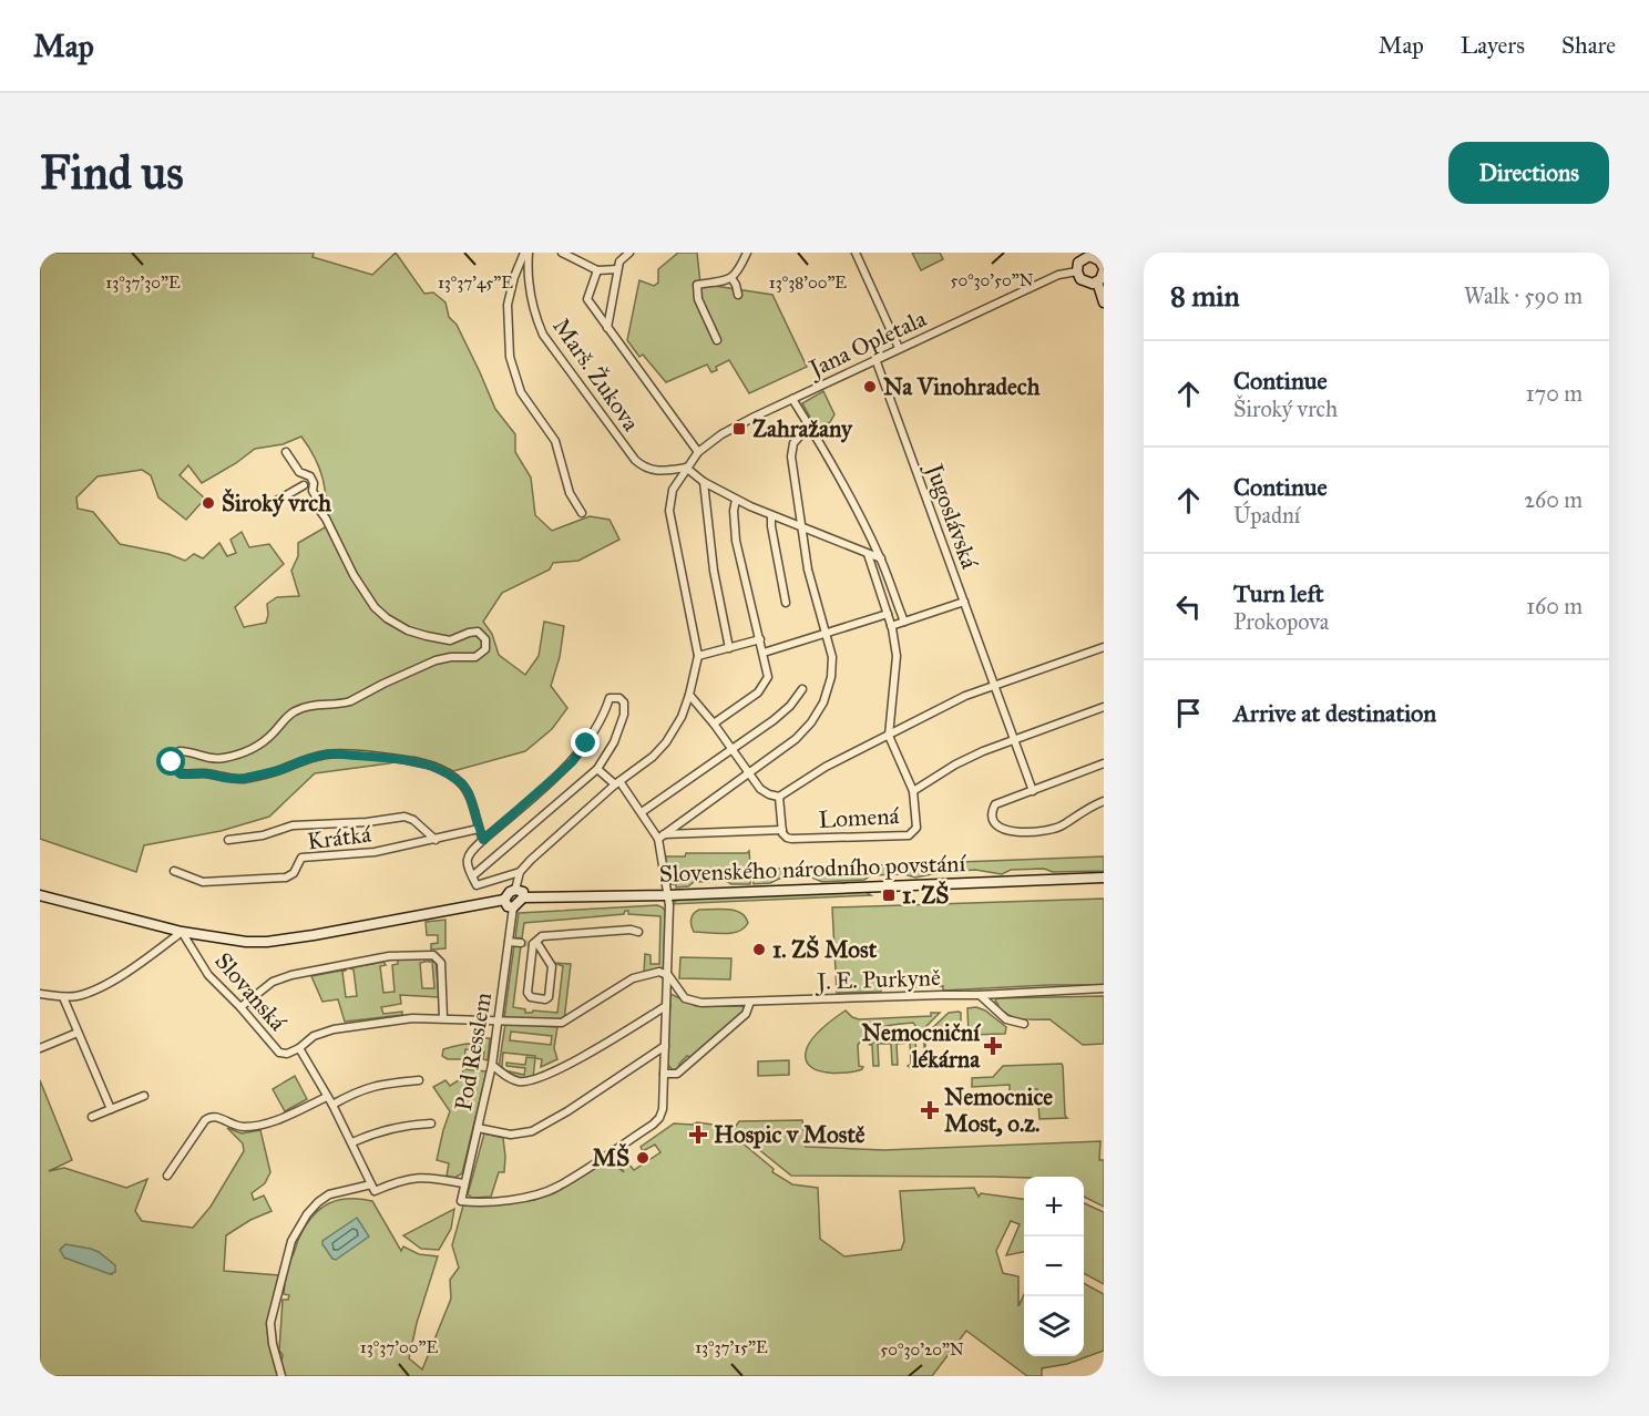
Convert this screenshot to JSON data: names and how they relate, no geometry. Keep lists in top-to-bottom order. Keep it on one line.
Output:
{"streets":{"street":["Jana Opletala","Marš. Žukova","Jugoslávská","Lomená","Krátká","Slovenského národního povstání","J. E. Purkyně","Slovanská","Pod Resslem"]},"crossings":[["Jana Opletala","Marš. Žukova"],["Jana Opletala","Jugoslávská"]],"places":{"other":["Na Vinohradech","Široký vrch","1. ZŠ Most","MŠ"],"transit":["Zahražany","1. ZŠ"],"health":["Nemocniční lékárna","Nemocnice Most, o.z.","Hospic v Mostě"]},"page":{"header":"Map","nav":["Map","Layers","Share"],"buttons":"Directions","title":"Find us","heading":["8 min","Walk · 590 m"],"list":[["Continue","Široký vrch","170 m"],["Continue","Úpadní","260 m"],["Turn left","Prokopova","160 m"],"Arrive at destination"],"map_buttons":["+","−"]},"coordinates":["50°30'50\"N","13°37'30\"E","13°37'45\"E","13°38'00\"E","13°37'00\"E","13°37'15\"E","50°30'20\"N"]}
